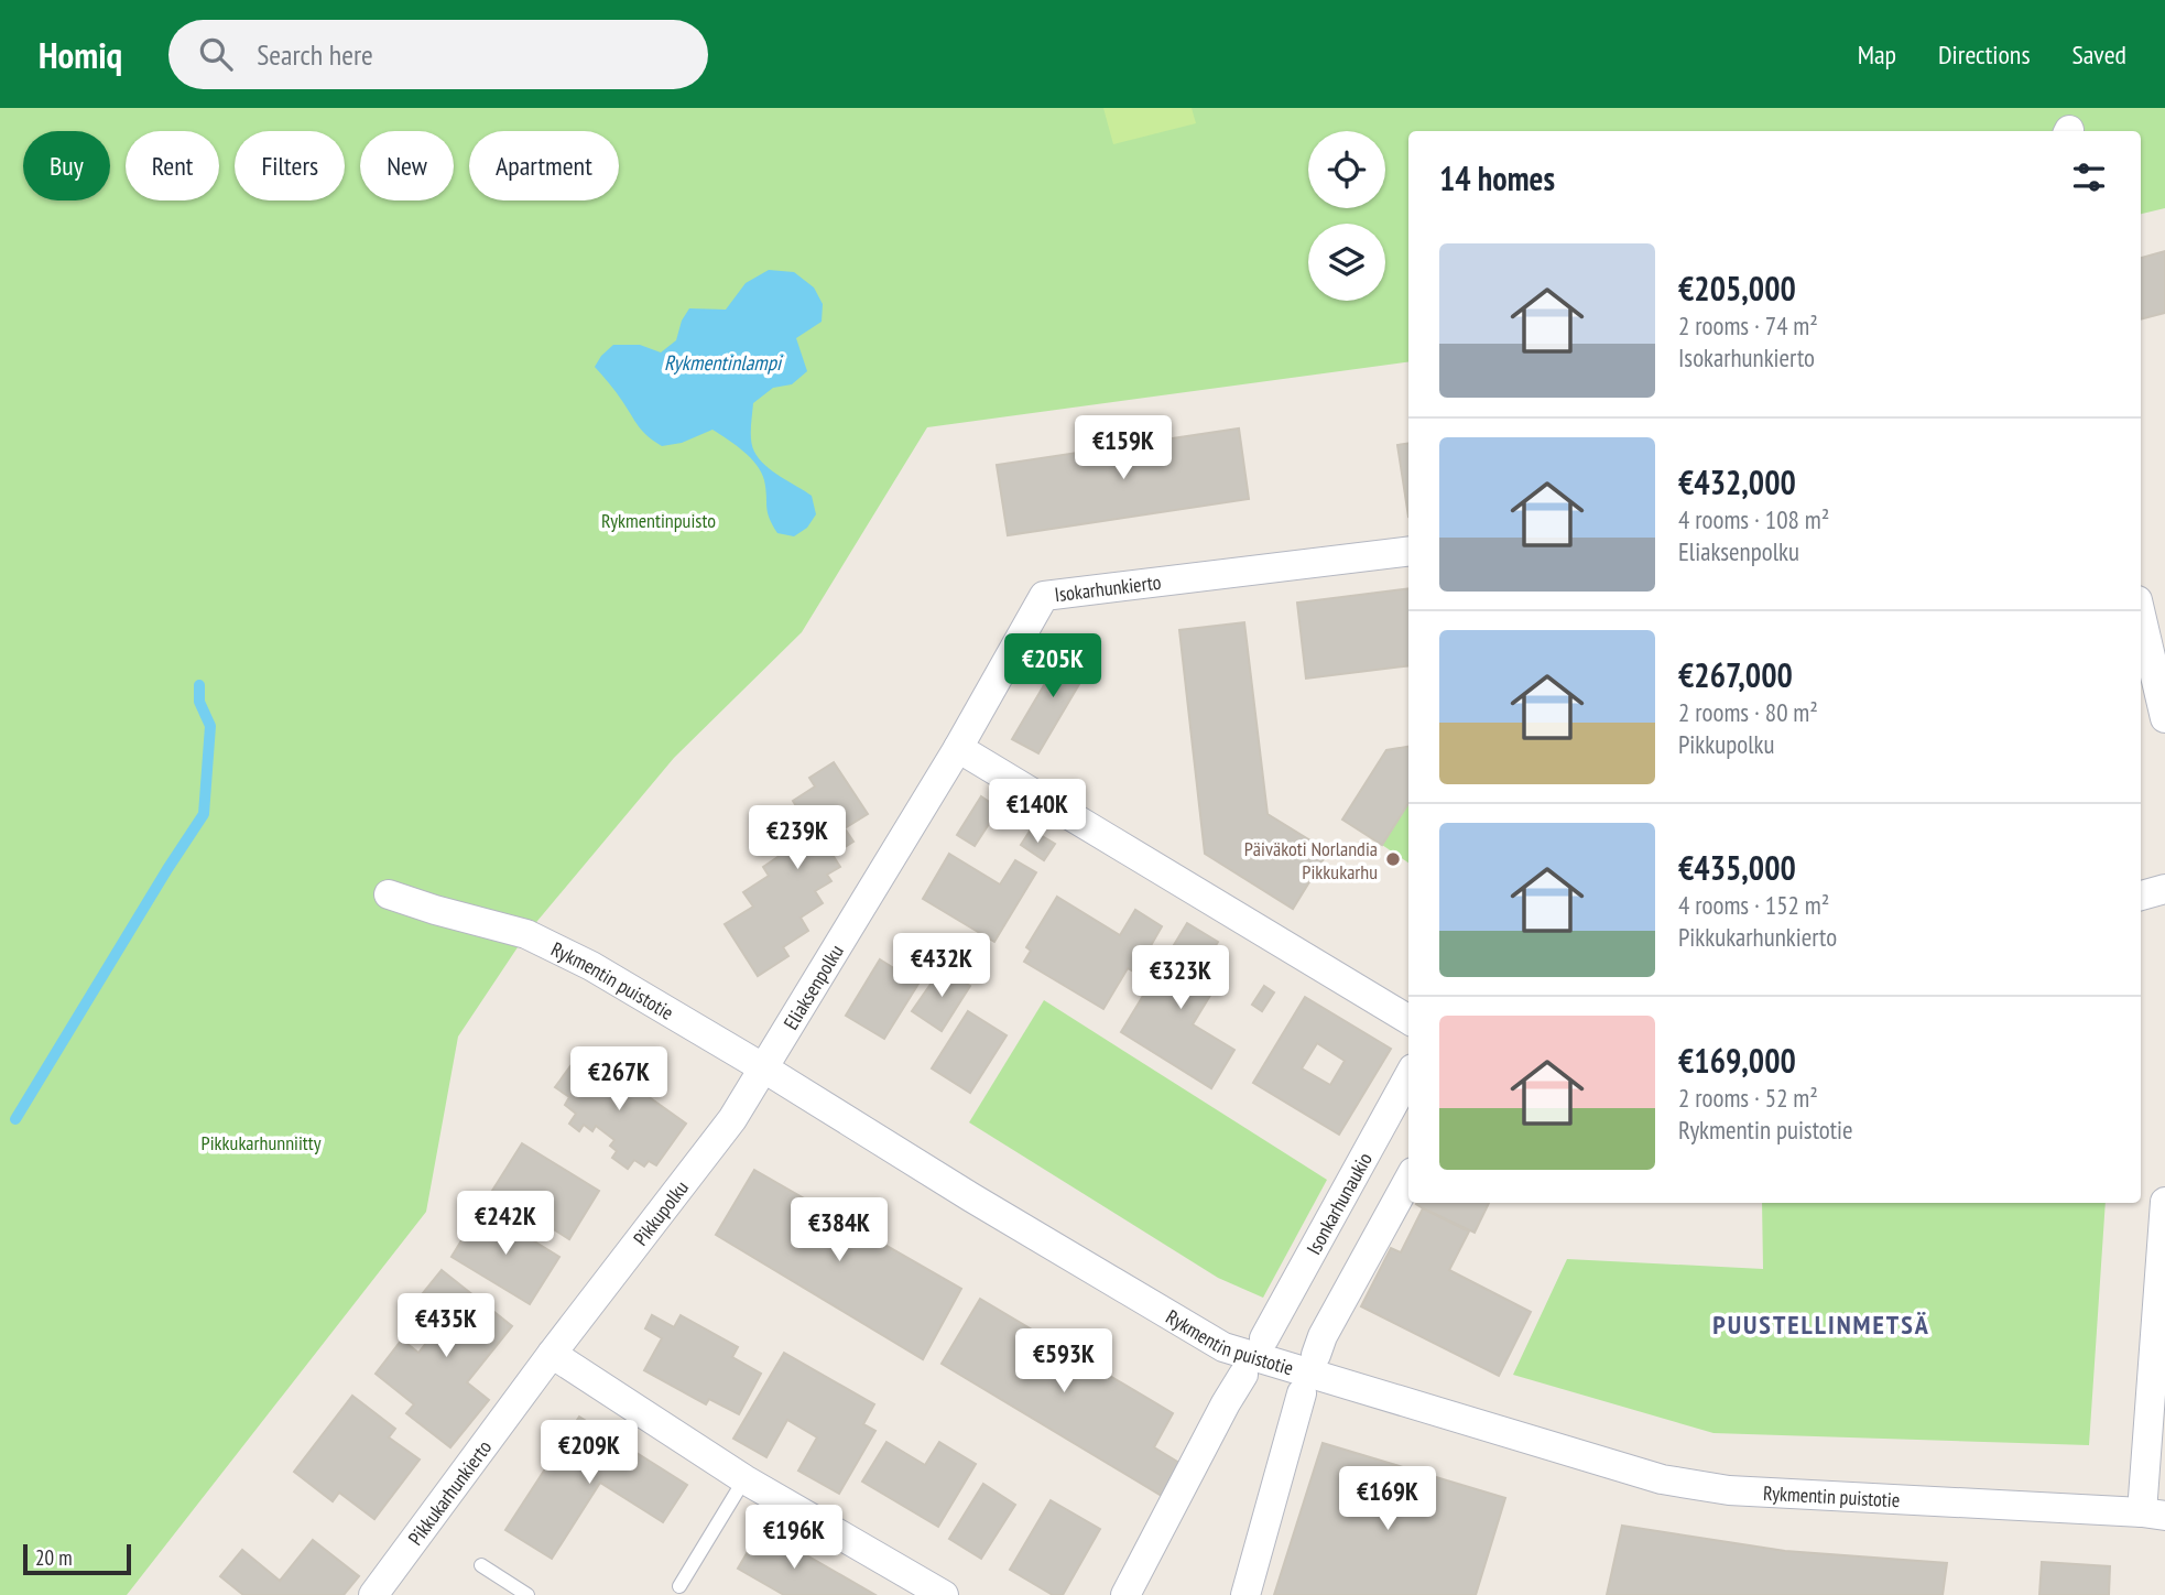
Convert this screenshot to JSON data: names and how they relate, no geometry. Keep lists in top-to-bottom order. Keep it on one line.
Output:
{"streets":{"street":["Isokarhunkierto","Rykmentin puistotie","Eliaksenpolku","Isonkarhunaukio","Pikkupolku","Pikkukarhunkierto"]},"crossings":[["Isokarhunkierto","Eliaksenpolku"],["Rykmentin puistotie","Eliaksenpolku"],["Rykmentin puistotie","Pikkupolku"],["Eliaksenpolku","Pikkupolku"],["Pikkupolku","Pikkukarhunkierto"]],"districts":["PUUSTELLINMETSÄ"],"water":["Rykmentinlampi"],"parks":["Rykmentinpuisto","Pikkukarhunniitty"],"places":["Päiväkoti Norlandia Pikkukarhu"],"scale_bar":"20 m","page":{"header":"Homiq","search":"Search here","nav":["Map","Directions","Saved"],"chip":["Buy","Rent","Filters","New","Apartment"],"heading":"14 homes","list":[{"name":"€205,000","note":"2 rooms · 74 m² · Isokarhunkierto"},{"name":"€432,000","note":"4 rooms · 108 m² · Eliaksenpolku"},{"name":"€267,000","note":"2 rooms · 80 m² · Pikkupolku"},{"name":"€435,000","note":"4 rooms · 152 m² · Pikkukarhunkierto"},{"name":"€169,000","note":"2 rooms · 52 m² · Rykmentin puistotie"}],"price":["€159K","€205K","€140K","€239K","€432K","€323K","€267K","€242K","€384K","€435K","€593K","€209K","€169K","€196K"],"scale":"20 m"}}
